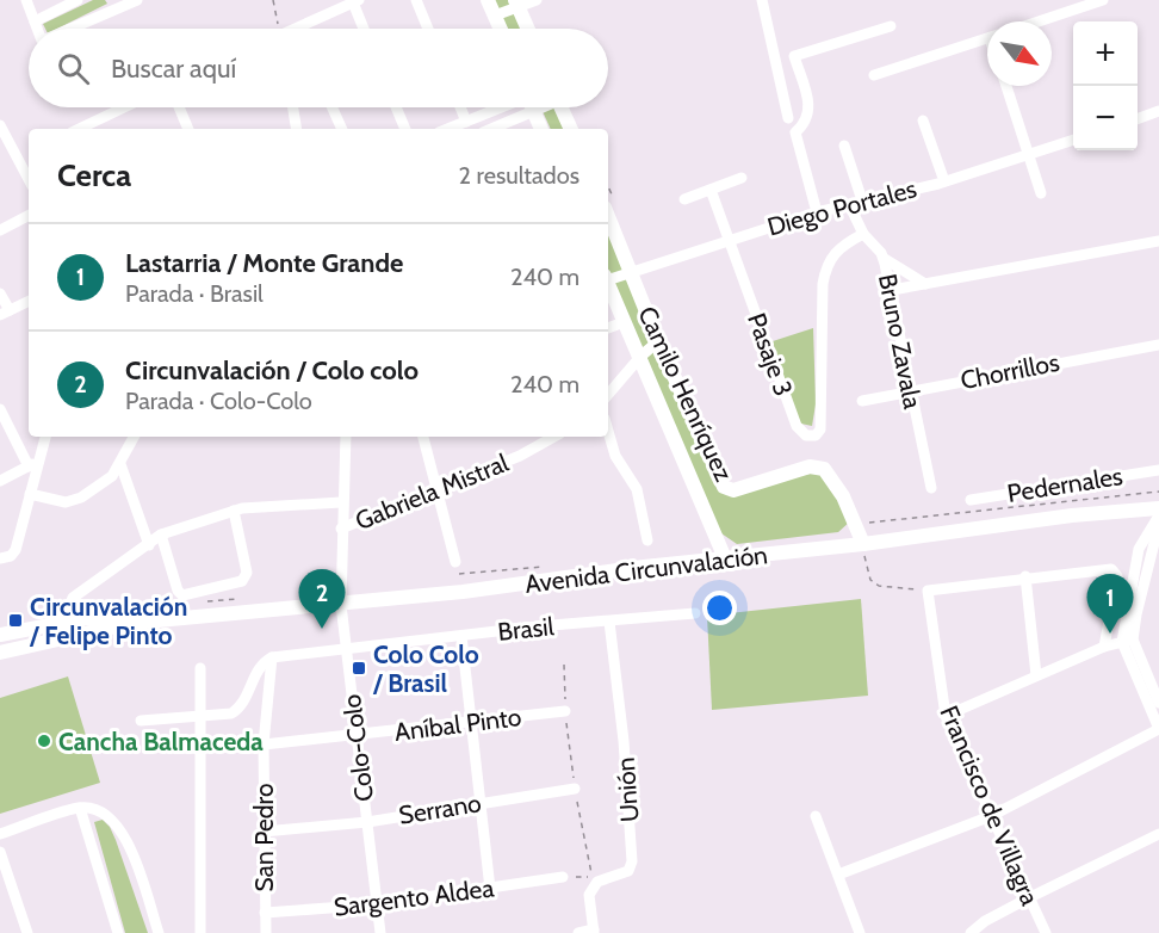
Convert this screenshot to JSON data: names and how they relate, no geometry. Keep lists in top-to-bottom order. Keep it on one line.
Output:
{"streets":{"main road":["Camilo Henríquez","Avenida Circunvalación"],"street":["Diego Portales","Bruno Zavala","Pasaje 3","Chorrillos","Pedernales","Gabriela Mistral","Brasil","Aníbal Pinto","Colo-Colo","Unión","Francisco de Villagra","Serrano","San Pedro","Sargento Aldea"]},"crossings":[["Diego Portales","Bruno Zavala"],["Diego Portales","Pasaje 3"],["Diego Portales","Camilo Henríquez"],["Bruno Zavala","Pasaje 3"],["Bruno Zavala","Chorrillos"],["Camilo Henríquez","Avenida Circunvalación"],["Gabriela Mistral","Avenida Circunvalación"],["Gabriela Mistral","Colo-Colo"],["Avenida Circunvalación","Colo-Colo"],["Brasil","Colo-Colo"],["Brasil","Unión"],["Brasil","San Pedro"],["Aníbal Pinto","Colo-Colo"],["Aníbal Pinto","San Pedro"],["Colo-Colo","Serrano"],["Colo-Colo","Sargento Aldea"],["Serrano","San Pedro"],["San Pedro","Sargento Aldea"]],"places":{"transit":["Circunvalación / Felipe Pinto","Colo Colo / Brasil"],"other":["Cancha Balmaceda"]},"north":"bottom right","page":{"map_buttons":["+","−"],"search":"Buscar aquí","heading":["Cerca","2 resultados"],"list":[{"mark":"1","name":"Lastarria / Monte Grande","note":"Parada · Brasil","value":"240 m"},{"mark":"2","name":"Circunvalación / Colo colo","note":"Parada · Colo-Colo","value":"240 m"}],"pins":["2","1"]}}
